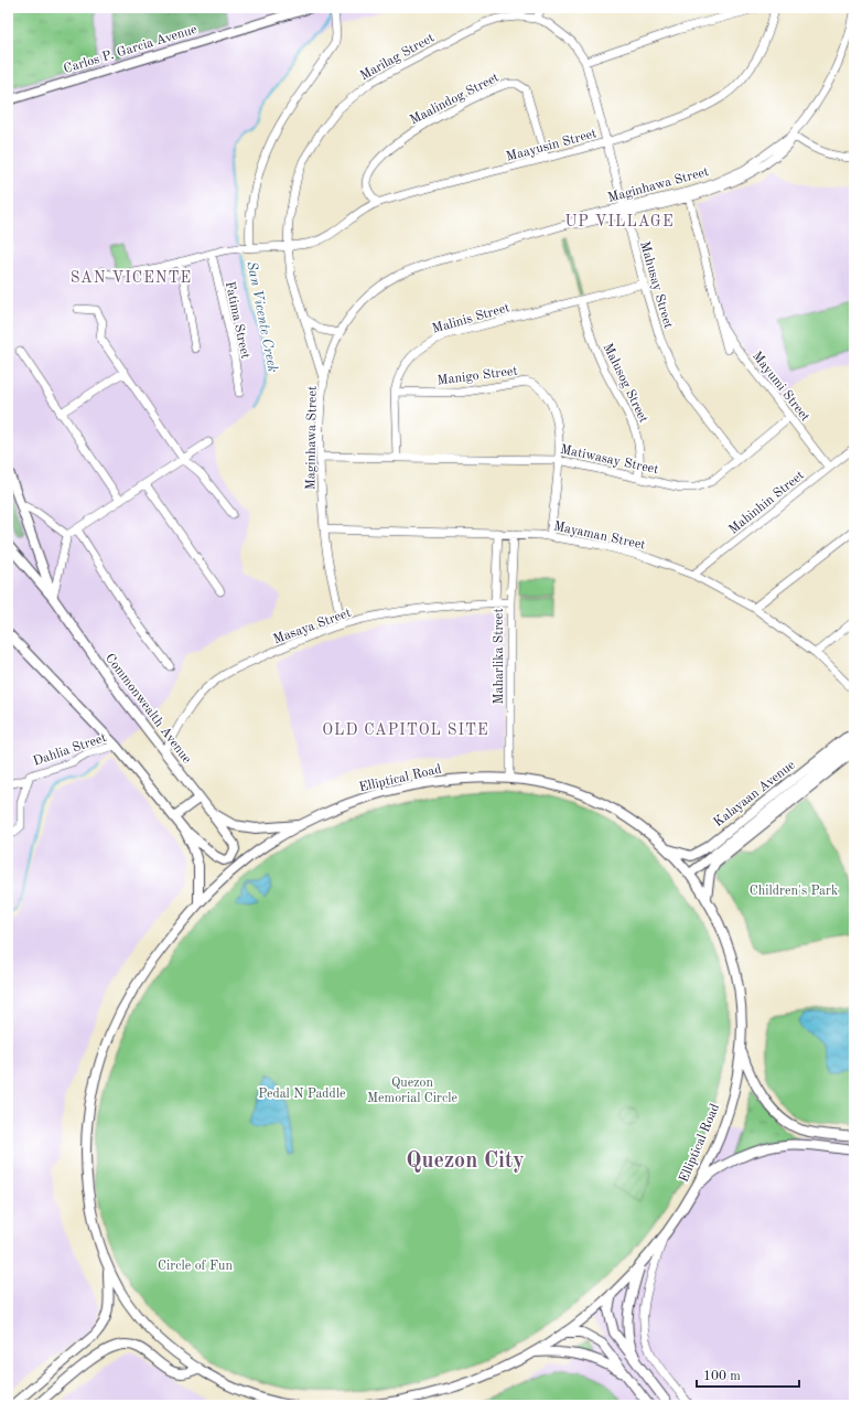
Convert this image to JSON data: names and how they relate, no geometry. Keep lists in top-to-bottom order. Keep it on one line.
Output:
{"streets":{"main road":["Carlos P. Garcia Avenue","Commonwealth Avenue","Elliptical Road","Kalayaan Avenue"],"street":["Marilag Street","Maalindog Street","Maayusin Street","Maginhawa Street","Mahusay Street","Malinis Street","Fatima Street","Manigo Street","Malusog Street","Mayumi Street","Matiwasay Street","Mahinhin Street","Mayaman Street","Masaya Street","Maharlika Street","Dahlia Street"]},"crossings":[["Marilag Street","Maayusin Street"],["Marilag Street","Maginhawa Street"],["Marilag Street","Mahusay Street"],["Maalindog Street","Maayusin Street"],["Maayusin Street","Mahusay Street"],["Maayusin Street","Fatima Street"],["Maginhawa Street","Mahusay Street"],["Maginhawa Street","Mayumi Street"],["Maginhawa Street","Matiwasay Street"],["Maginhawa Street","Mayaman Street"],["Maginhawa Street","Masaya Street"],["Mahusay Street","Malinis Street"],["Mahusay Street","Matiwasay Street"],["Malinis Street","Manigo Street"],["Malinis Street","Malusog Street"],["Malinis Street","Matiwasay Street"],["Manigo Street","Matiwasay Street"],["Manigo Street","Mayaman Street"],["Malusog Street","Matiwasay Street"],["Mayumi Street","Matiwasay Street"],["Mayumi Street","Mahinhin Street"],["Mahinhin Street","Mayaman Street"],["Mayaman Street","Maharlika Street"],["Masaya Street","Maharlika Street"],["Masaya Street","Commonwealth Avenue"],["Maharlika Street","Elliptical Road"],["Commonwealth Avenue","Elliptical Road"],["Elliptical Road","Kalayaan Avenue"]],"districts":["UP VILLAGE","SAN VICENTE","OLD CAPITOL SITE","Quezon City"],"water":["San Vicente Creek"],"parks":["Children's Park","Quezon Memorial Circle","Pedal N Paddle","Circle of Fun"],"scale_bar":"100 m"}
